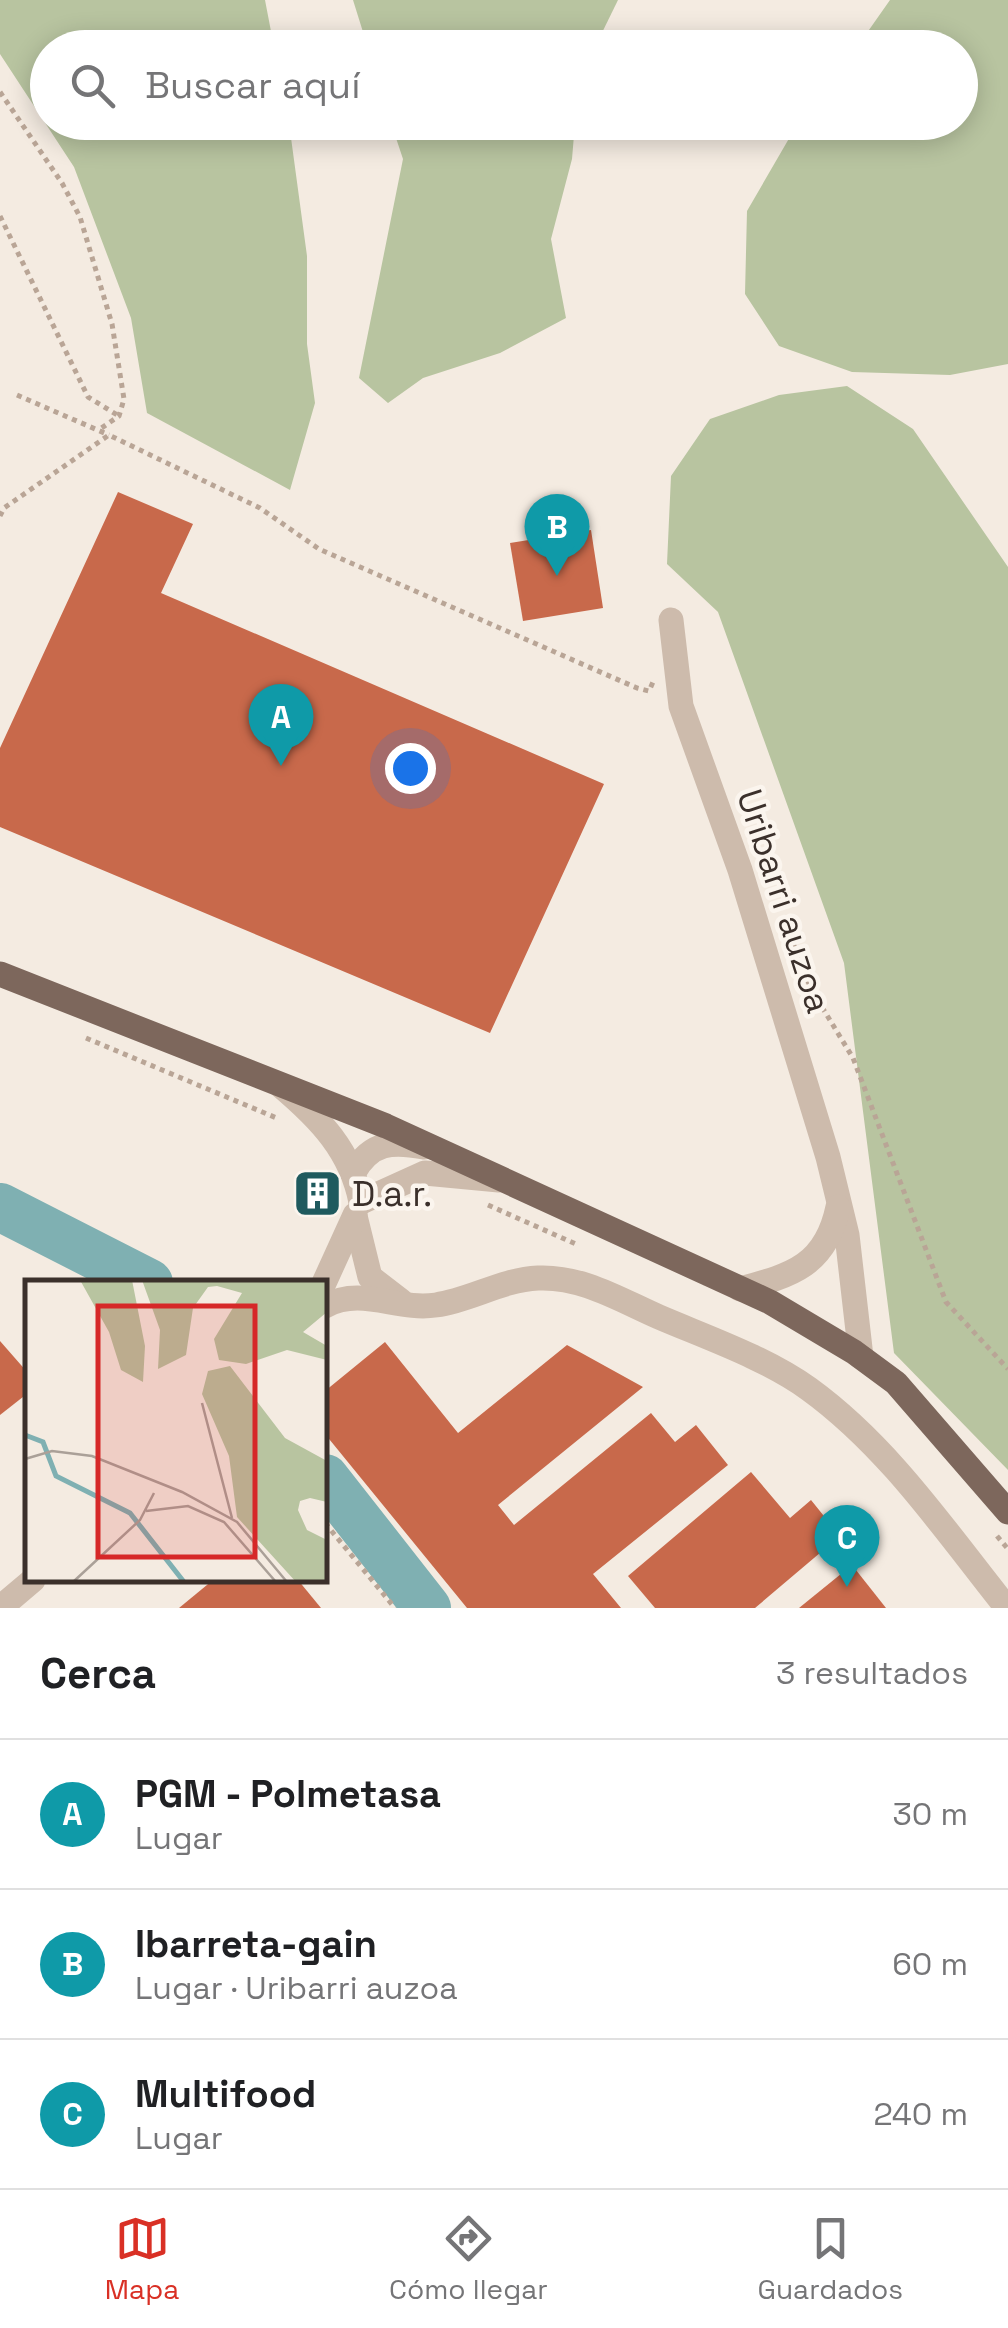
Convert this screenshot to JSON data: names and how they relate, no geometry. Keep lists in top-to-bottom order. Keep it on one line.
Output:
{"streets":{"street":["Uribarri auzoa"]},"places":{"building":["D.a.r."]},"page":{"search":"Buscar aquí","pins":["B","A","C"],"heading":["Cerca","3 resultados"],"list":[{"mark":"A","name":"PGM - Polmetasa","note":"Lugar","value":"30 m"},{"mark":"B","name":"Ibarreta-gain","note":"Lugar · Uribarri auzoa","value":"60 m"},{"mark":"C","name":"Multifood","note":"Lugar","value":"240 m"}],"nav":["Mapa","Cómo llegar","Guardados"]}}
